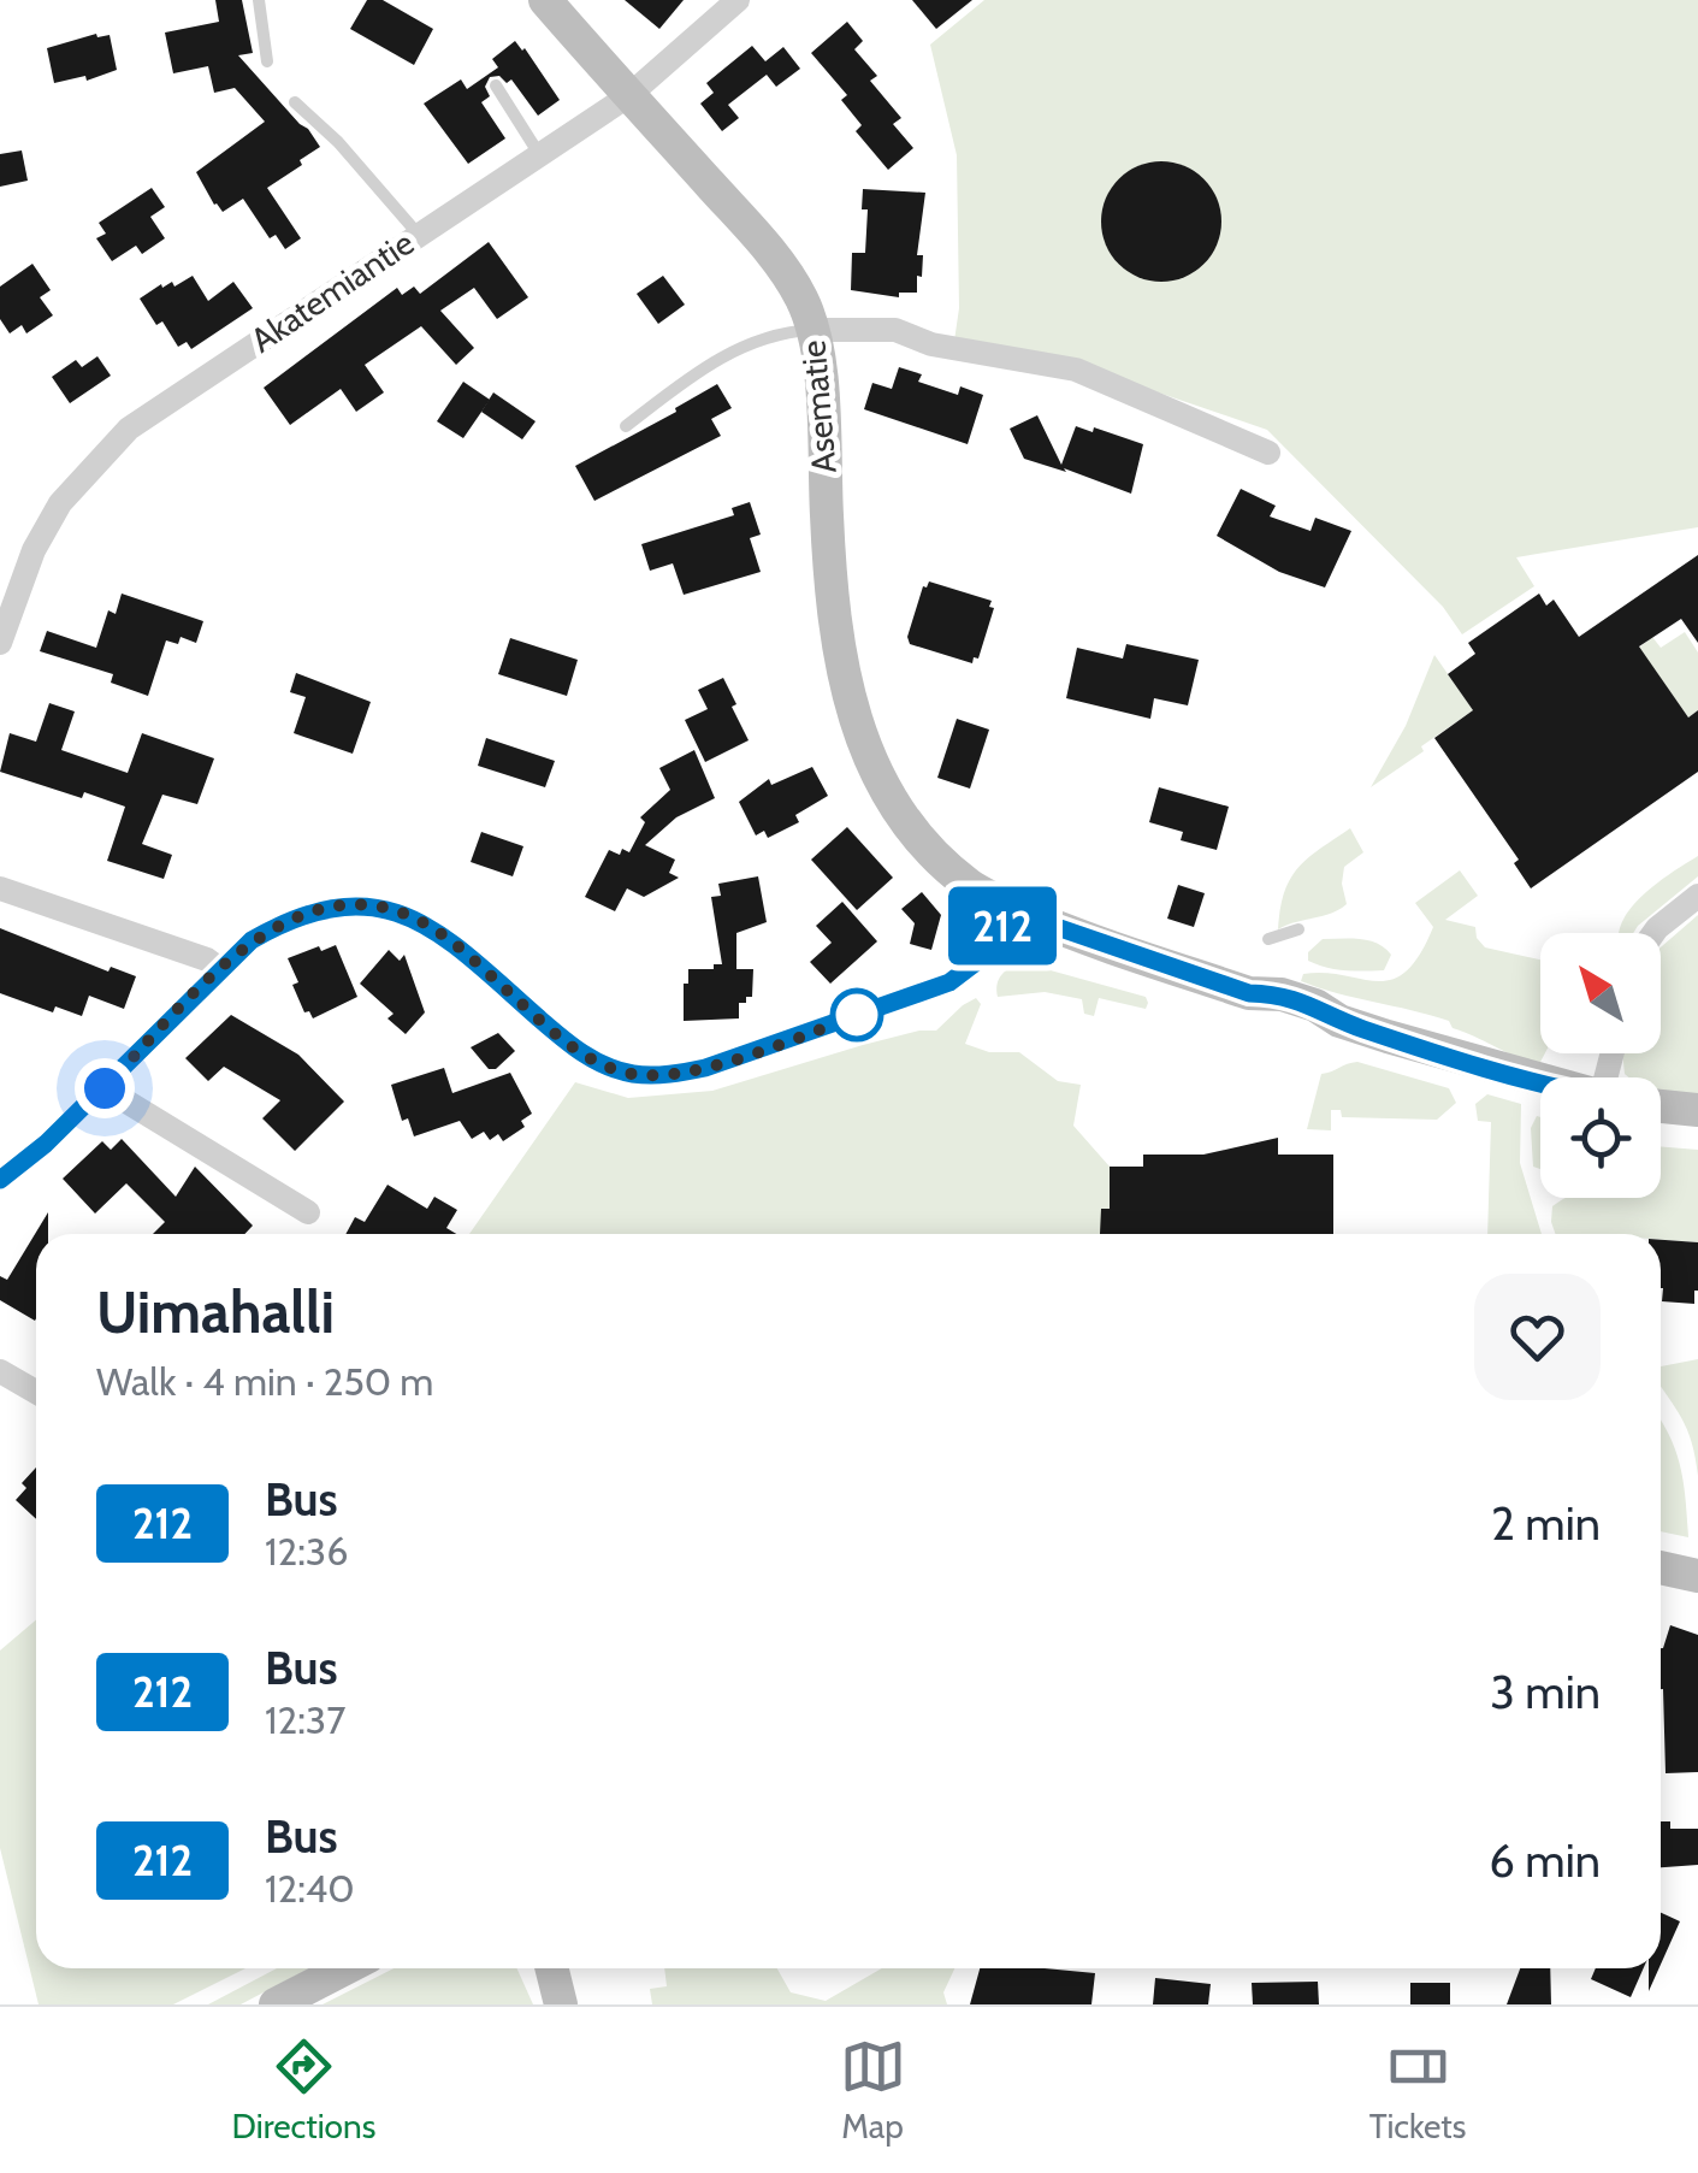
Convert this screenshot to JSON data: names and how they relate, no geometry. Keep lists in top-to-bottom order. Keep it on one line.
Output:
{"streets":{"street":["Akatemiantie","Asematie"]},"crossings":[["Akatemiantie","Asematie"]],"lines":["bus line 212"],"north":"top left","page":{"on_map":"212","heading":["Uimahalli","Walk · 4 min · 250 m"],"list":[{"mark":"212","name":"Bus","note":"12:36","value":"2 min"},{"mark":"212","name":"Bus","note":"12:37","value":"3 min"},{"mark":"212","name":"Bus","note":"12:40","value":"6 min"}],"tabs":["Directions","Map","Tickets"]}}
